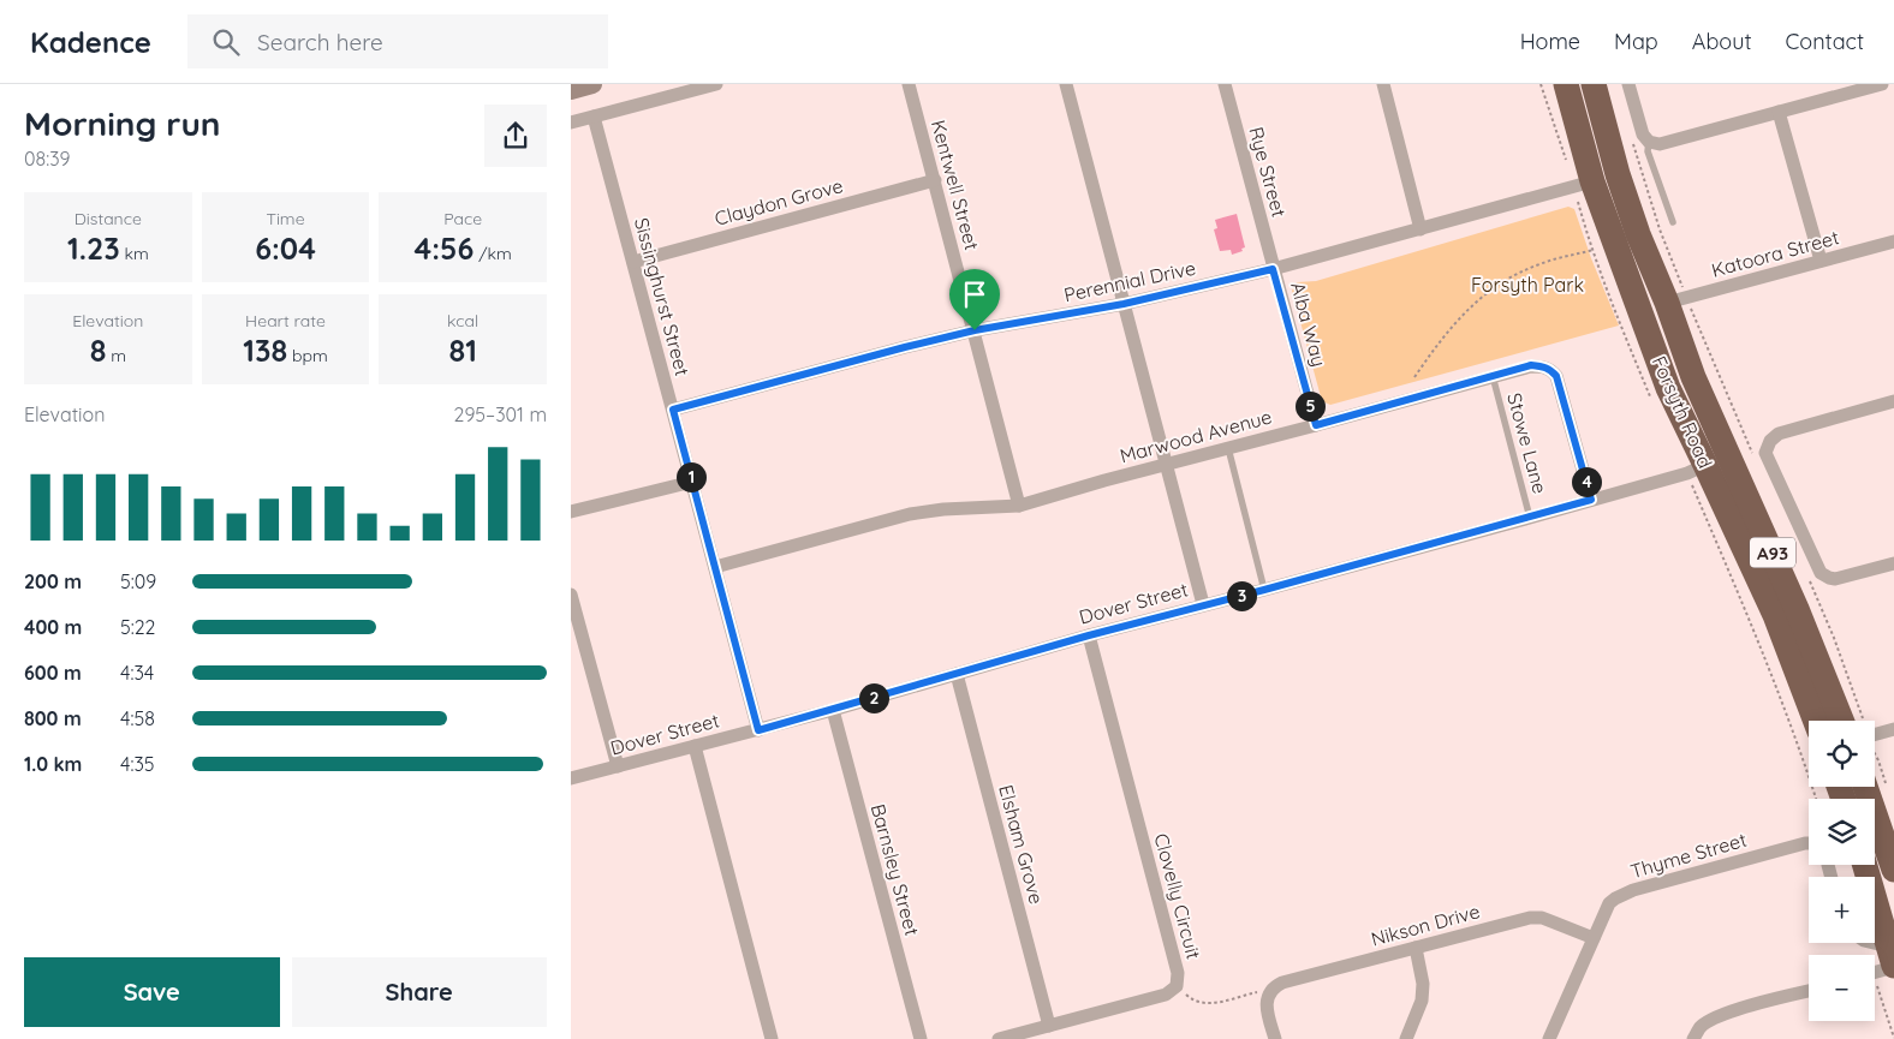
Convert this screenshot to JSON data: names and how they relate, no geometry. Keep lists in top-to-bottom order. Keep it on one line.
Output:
{"streets":{"highway":["Forsyth Road","A93"],"street":["Rye Street","Kentwell Street","Claydon Grove","Katoora Street","Perennial Drive","Sissinghurst Street","Alba Way","Marwood Avenue","Dover Street","Elsham Grove","Thyme Street","Barnsley Street","Clovelly Circuit","Nikson Drive"],"lane":["Stowe Lane"]},"crossings":[["Rye Street","Perennial Drive"],["Rye Street","Alba Way"],["Kentwell Street","Claydon Grove"],["Kentwell Street","Perennial Drive"],["Kentwell Street","Marwood Avenue"],["Claydon Grove","Sissinghurst Street"],["Katoora Street","Forsyth Road"],["Perennial Drive","Sissinghurst Street"],["Perennial Drive","Alba Way"],["Perennial Drive","Forsyth Road"],["Sissinghurst Street","Marwood Avenue"],["Sissinghurst Street","Dover Street"],["Alba Way","Marwood Avenue"],["Forsyth Road","Dover Street"],["Marwood Avenue","Stowe Lane"],["Marwood Avenue","Dover Street"],["Stowe Lane","Dover Street"],["Dover Street","Elsham Grove"],["Dover Street","Barnsley Street"],["Dover Street","Clovelly Circuit"],["Elsham Grove","Clovelly Circuit"],["Thyme Street","Nikson Drive"]],"parks":["Forsyth Park"],"page":{"header":"Kadence","search":"Search here","nav":["Home","Map","About","Contact"],"heading":["Morning run","08:39"],"stats":[["Distance","1.23 km"],["Time","6:04"],["Pace","4:56 /km"],["Elevation","8 m"],["Heart rate","138 bpm"],["kcal","81"]],"chart":["Elevation","295–301 m"],"pins":["5","1","4","3","2"],"list":[{"name":"200 m","note":"5:09"},{"name":"400 m","note":"5:22"},{"name":"600 m","note":"4:34"},{"name":"800 m","note":"4:58"},{"name":"1.0 km","note":"4:35"}],"map_buttons":["+","−"],"buttons":["Save","Share"]}}
